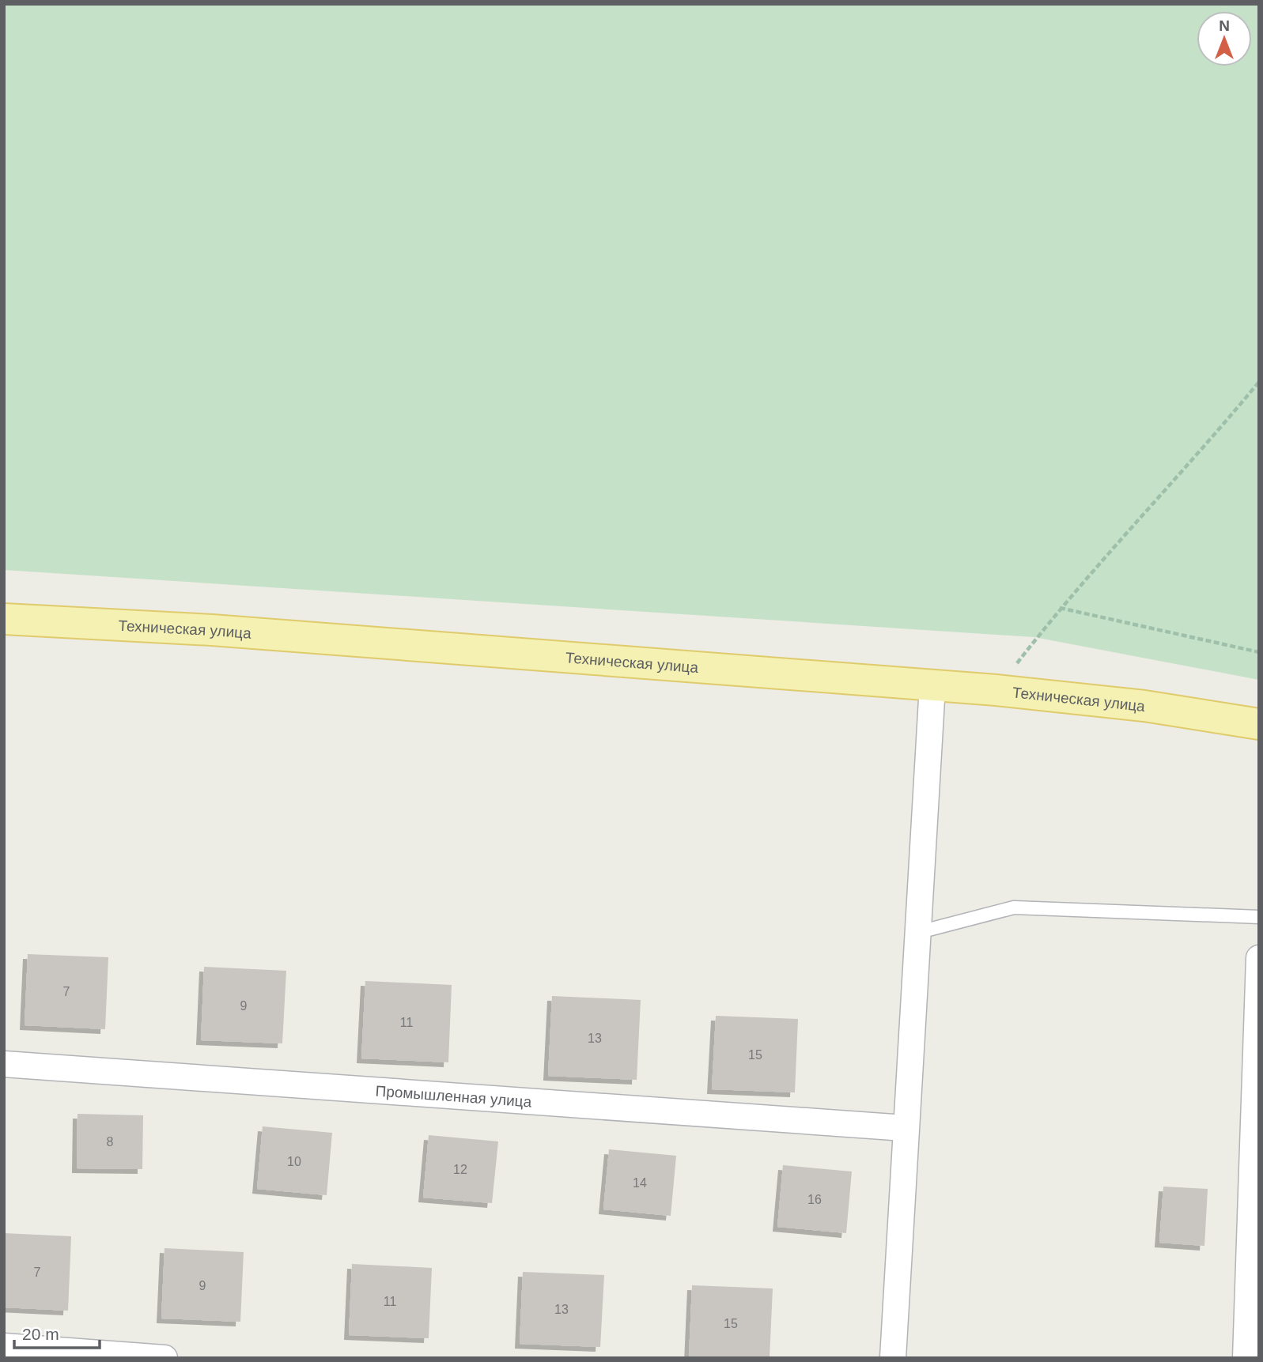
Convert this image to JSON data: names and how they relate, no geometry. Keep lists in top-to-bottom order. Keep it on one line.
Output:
{"streets":{"main road":["Техническая улица"],"street":["Промышленная улица"]},"house_numbers":["7","9","11","13","15","8","10","12","14","16","7","9","11","13","15"],"scale_bar":"20 m","north":"top"}
